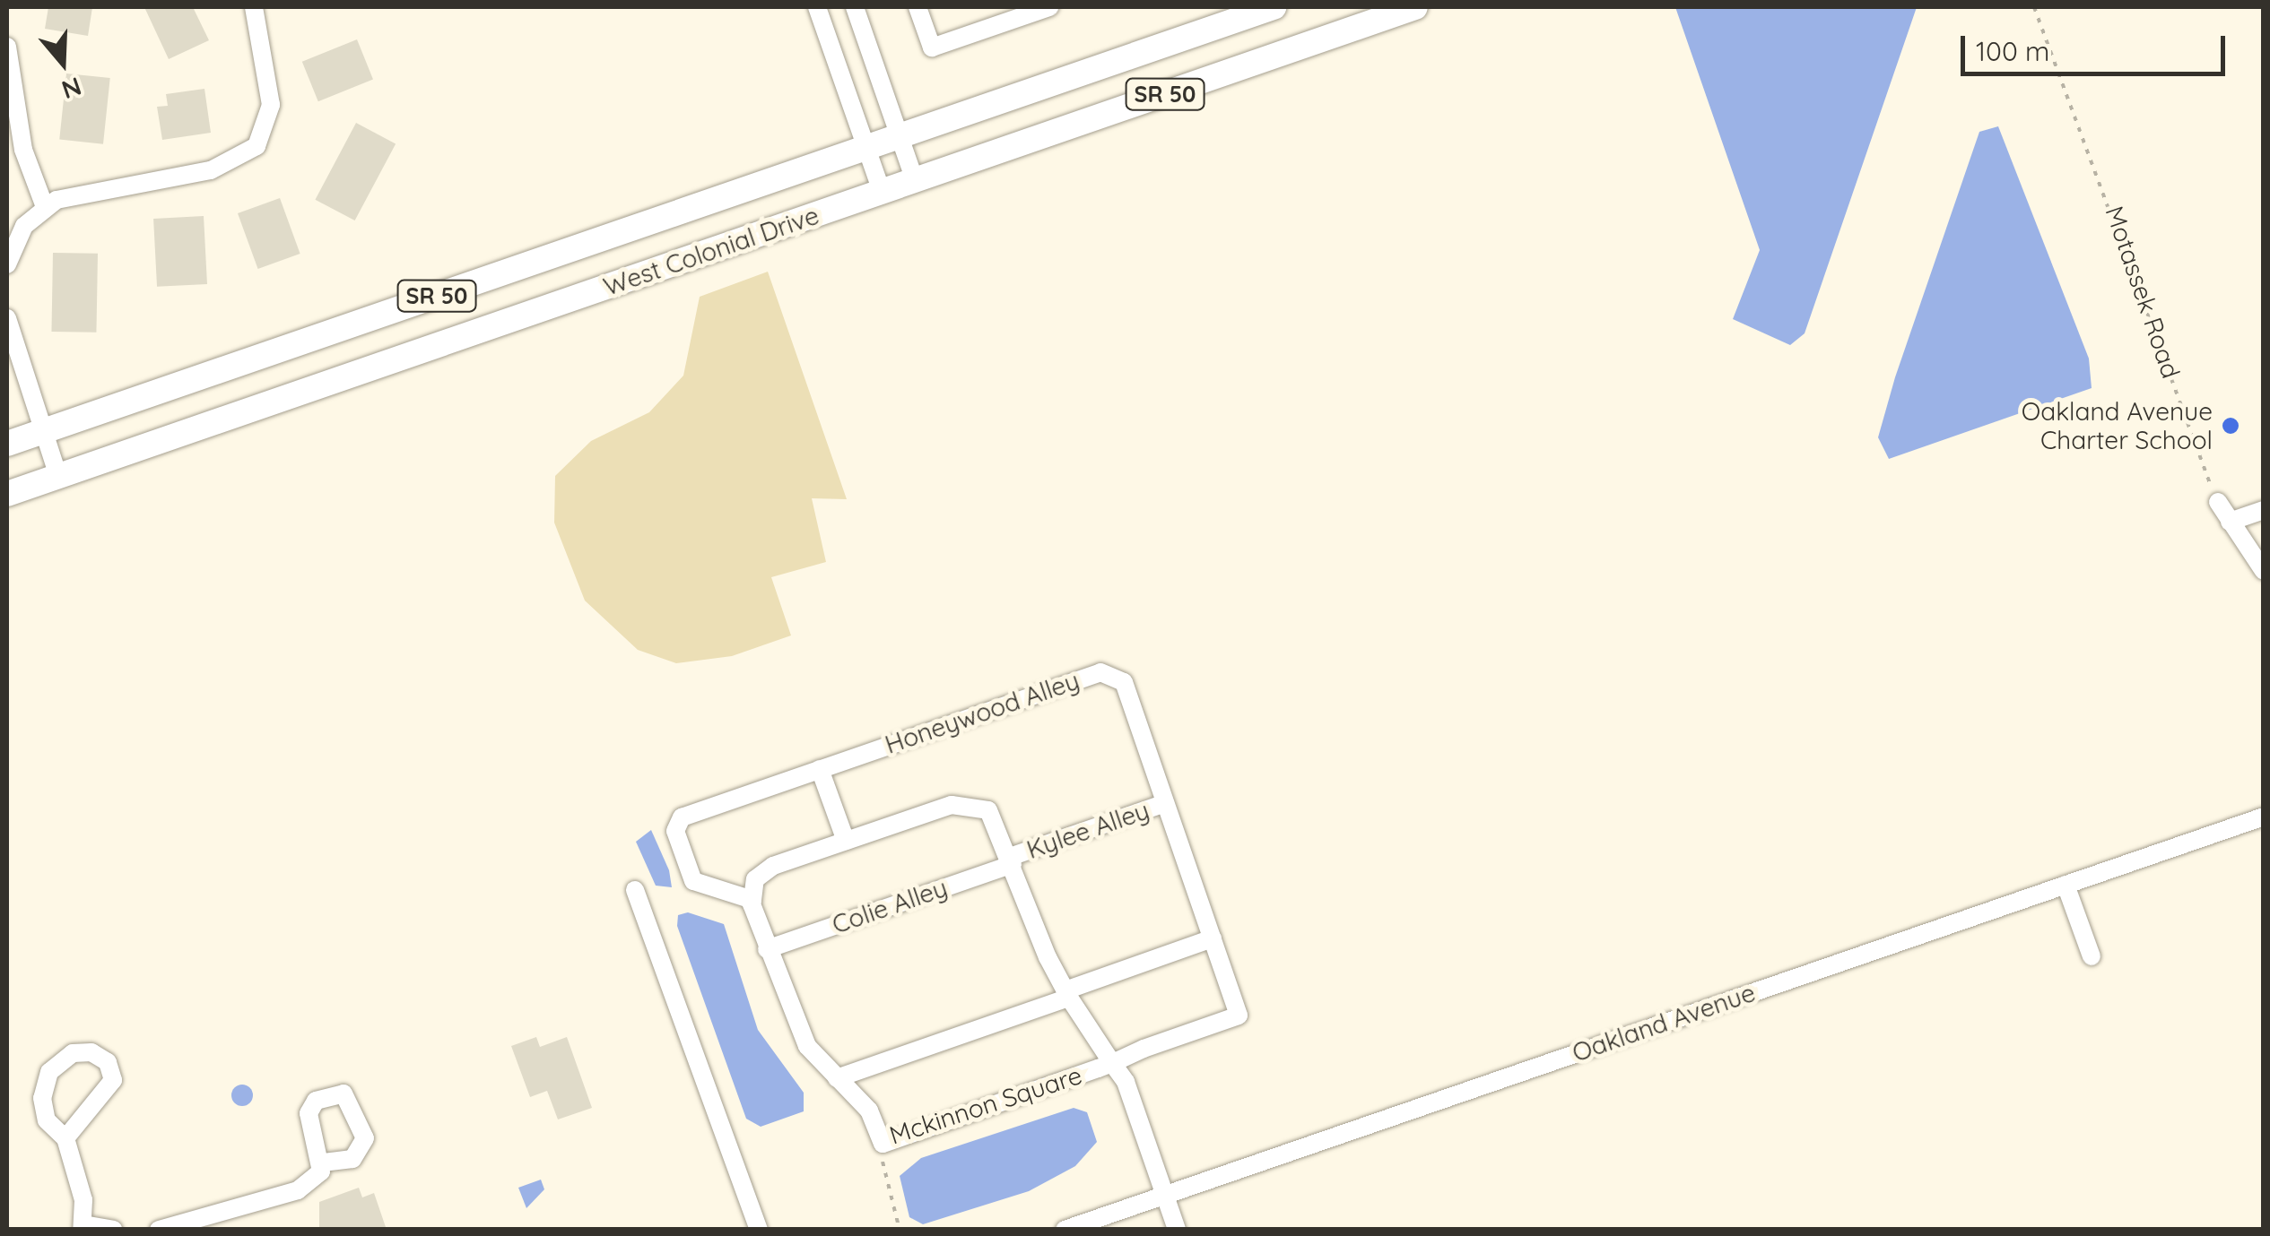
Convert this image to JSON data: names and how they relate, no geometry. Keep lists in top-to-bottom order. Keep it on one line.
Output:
{"streets":{"highway":["SR 50","West Colonial Drive"],"street":["Honeywood Alley","Kylee Alley","Colie Alley","Oakland Avenue","Mckinnon Square"],"path":["Motassek Road"]},"crossings":[["Honeywood Alley","Kylee Alley"],["Honeywood Alley","Mckinnon Square"],["Kylee Alley","Colie Alley"],["Kylee Alley","Mckinnon Square"],["Colie Alley","Mckinnon Square"],["Oakland Avenue","Mckinnon Square"]],"places":["Oakland Avenue Charter School"],"scale_bar":"100 m","north":"bottom"}
